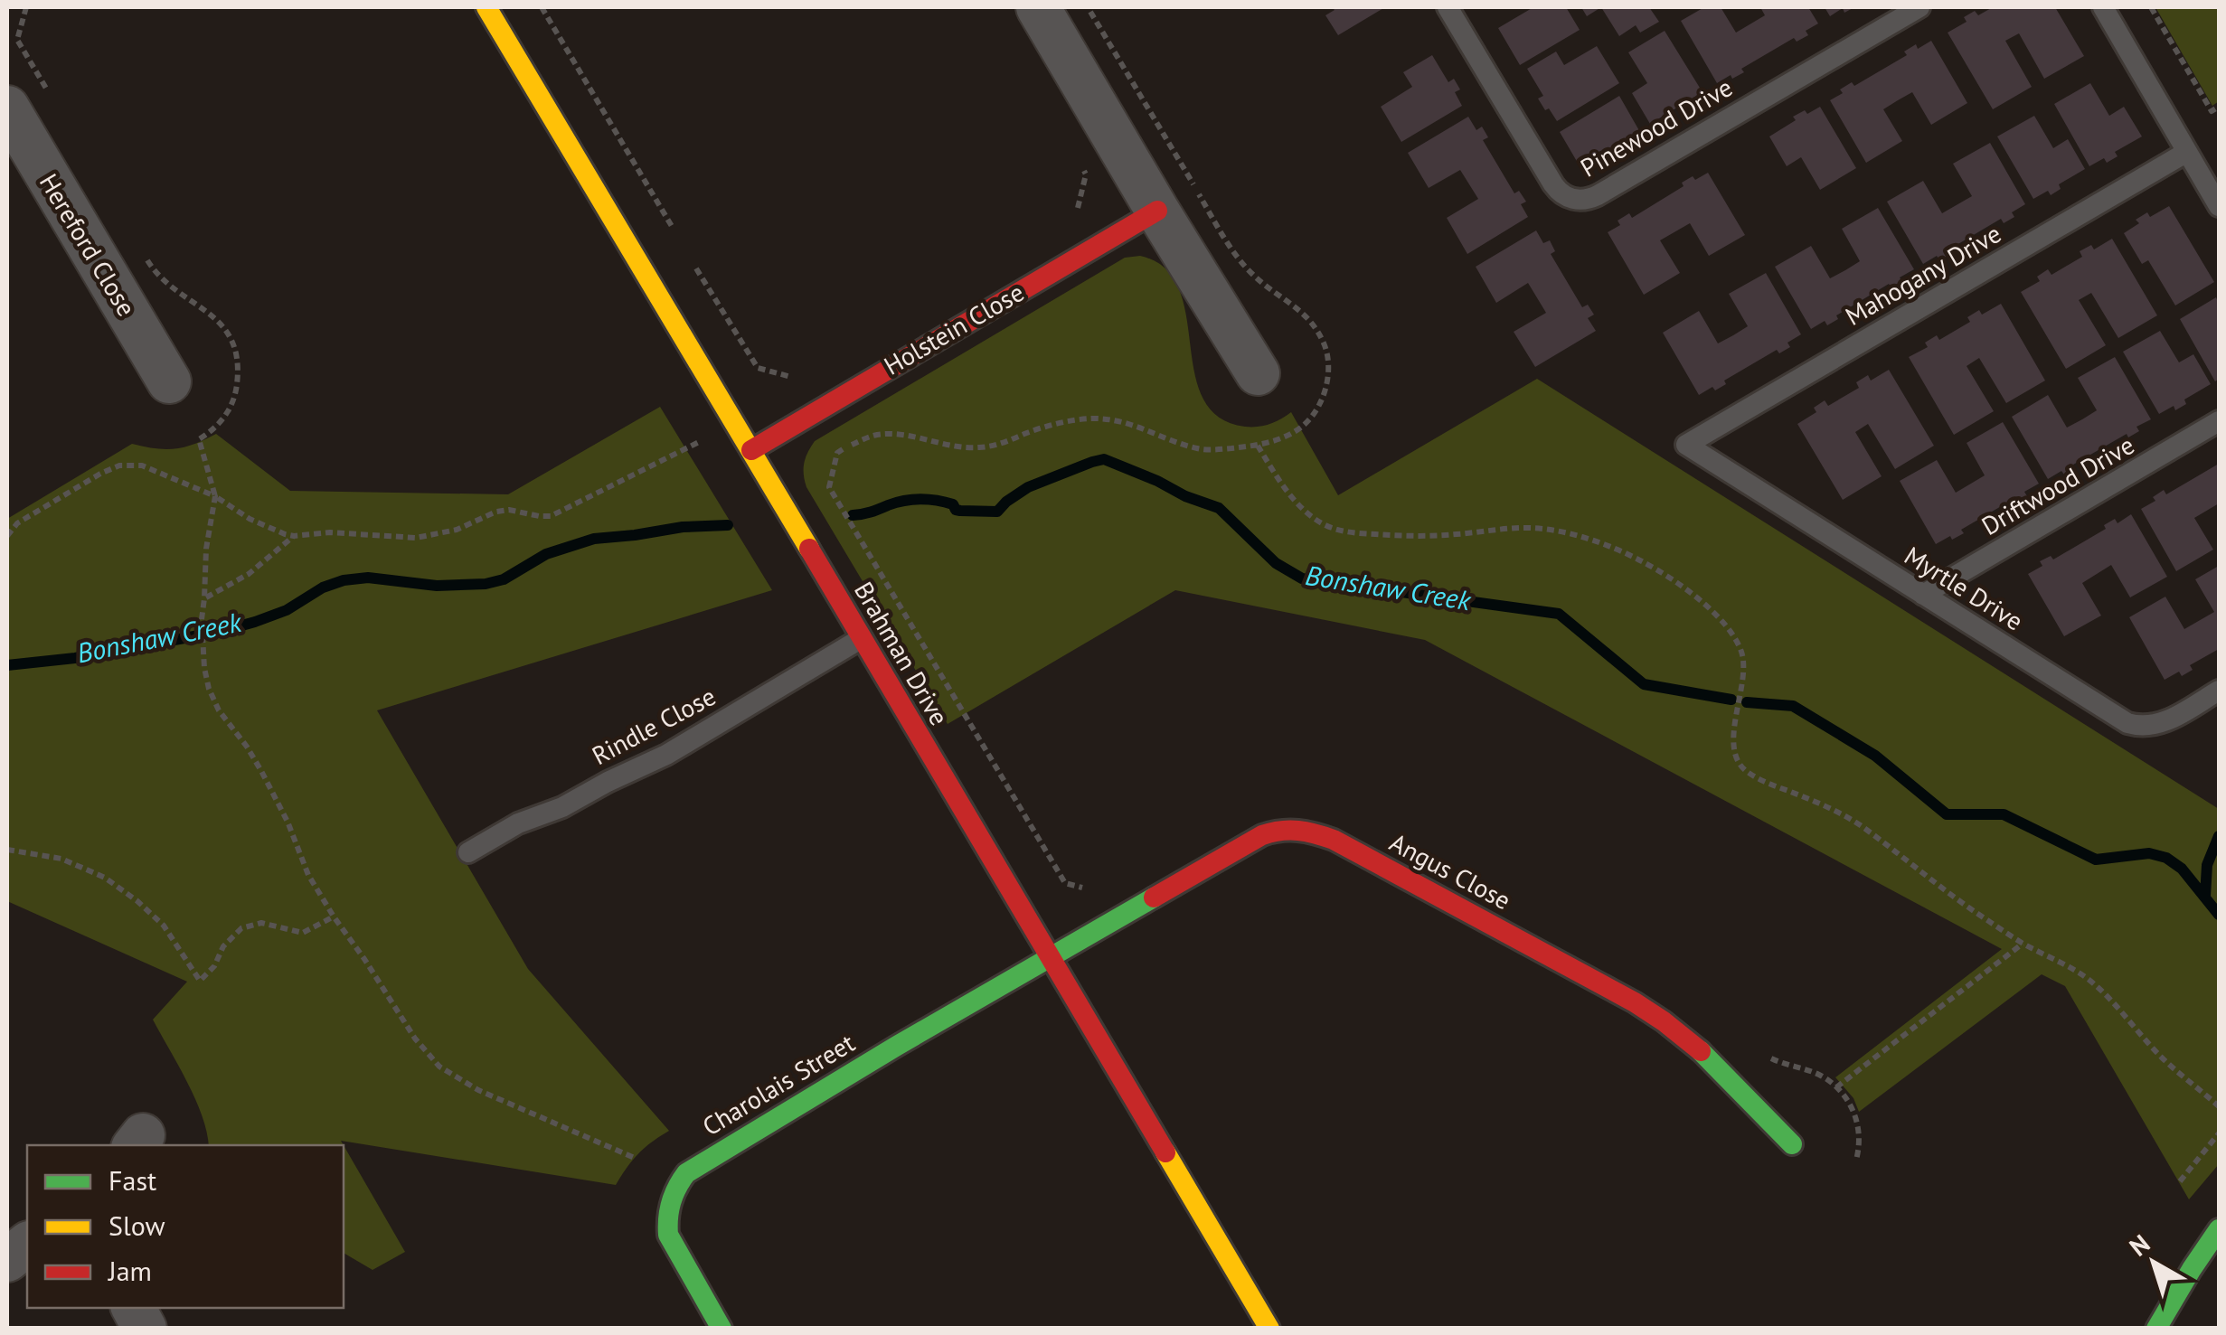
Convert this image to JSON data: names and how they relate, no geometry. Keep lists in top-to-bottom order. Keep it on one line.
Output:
{"streets":{"street":["Hereford Close","Holstein Close","Brahman Drive","Angus Close","Charolais Street"],"lane":["Pinewood Drive","Mahogany Drive","Driftwood Drive","Myrtle Drive","Rindle Close"]},"crossings":[["Mahogany Drive","Myrtle Drive"],["Holstein Close","Brahman Drive"],["Driftwood Drive","Myrtle Drive"],["Brahman Drive","Rindle Close"],["Brahman Drive","Angus Close"],["Brahman Drive","Charolais Street"],["Angus Close","Charolais Street"]],"water":["Bonshaw Creek"],"legend":["Fast","Slow","Jam"],"north":"top left"}
